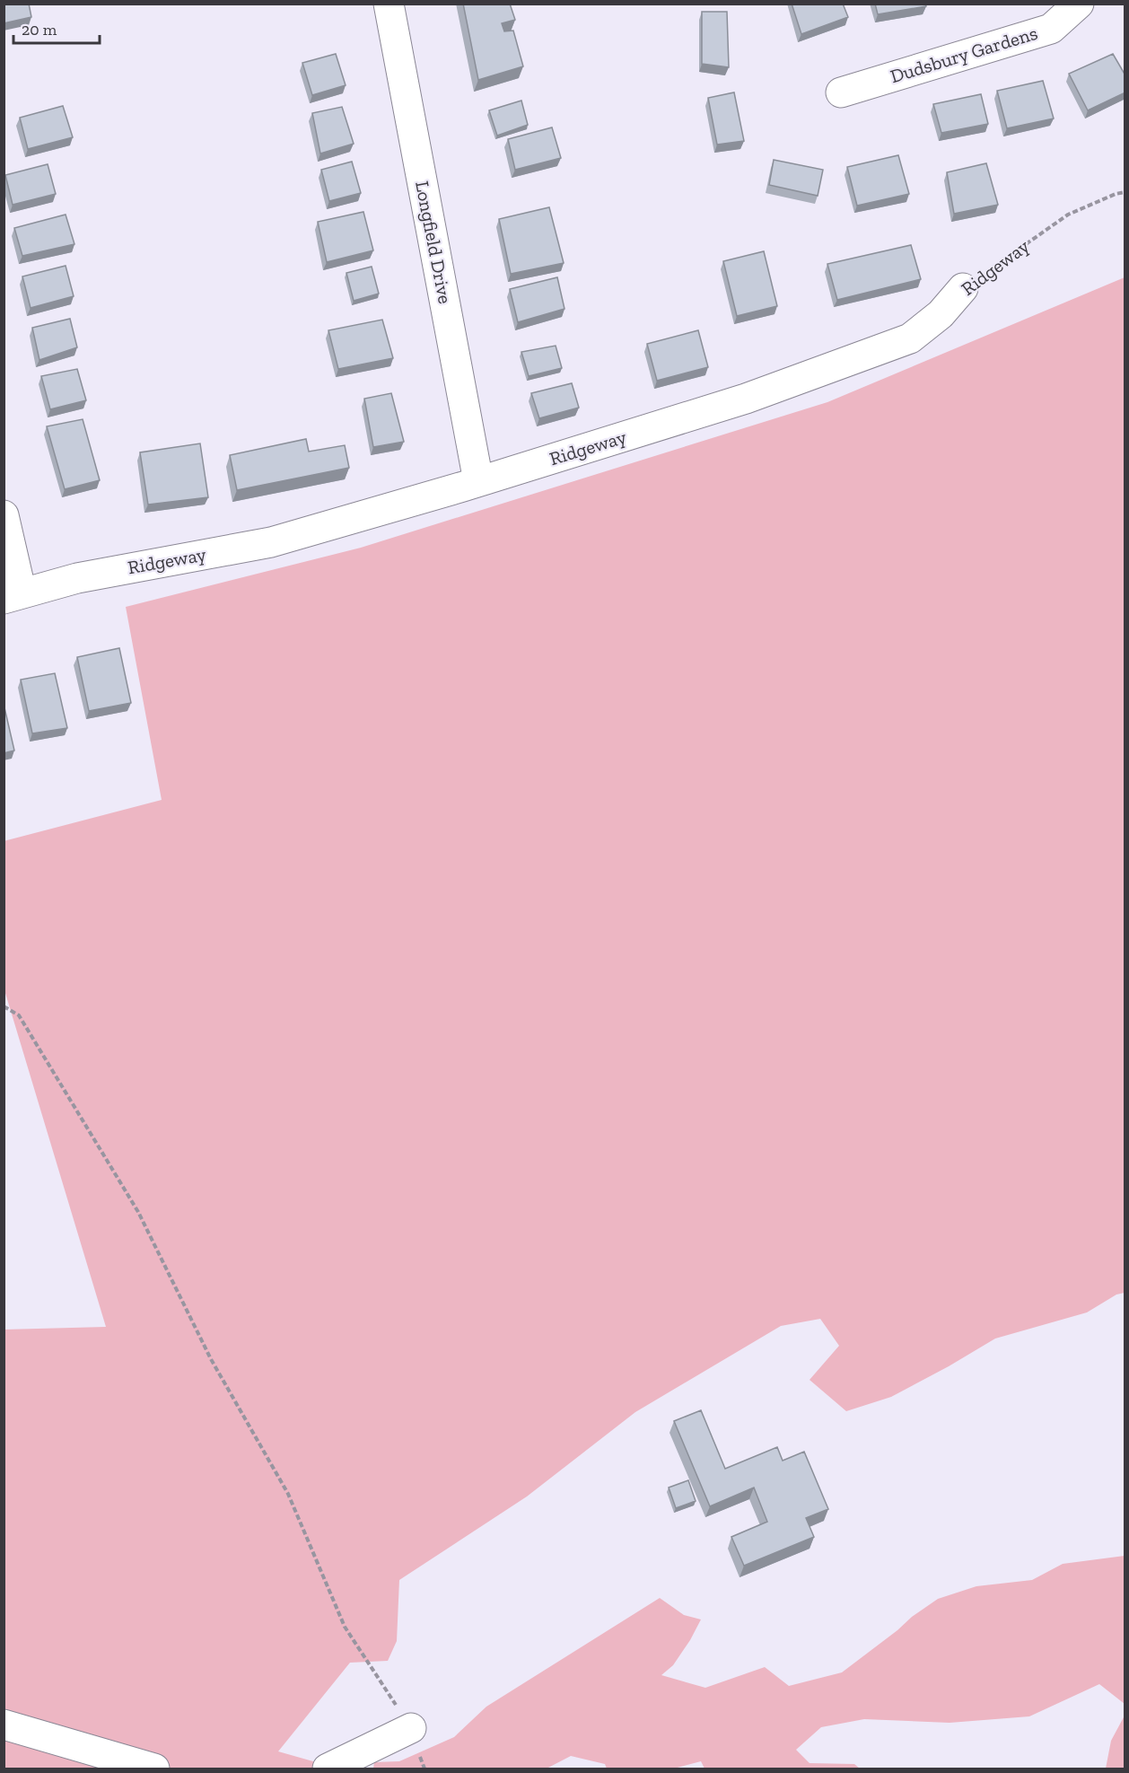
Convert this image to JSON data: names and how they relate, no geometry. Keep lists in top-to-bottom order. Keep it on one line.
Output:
{"streets":{"street":["Dudsbury Gardens","Longfield Drive","Ridgeway"]},"crossings":[["Longfield Drive","Ridgeway"]],"scale_bar":"20 m"}
